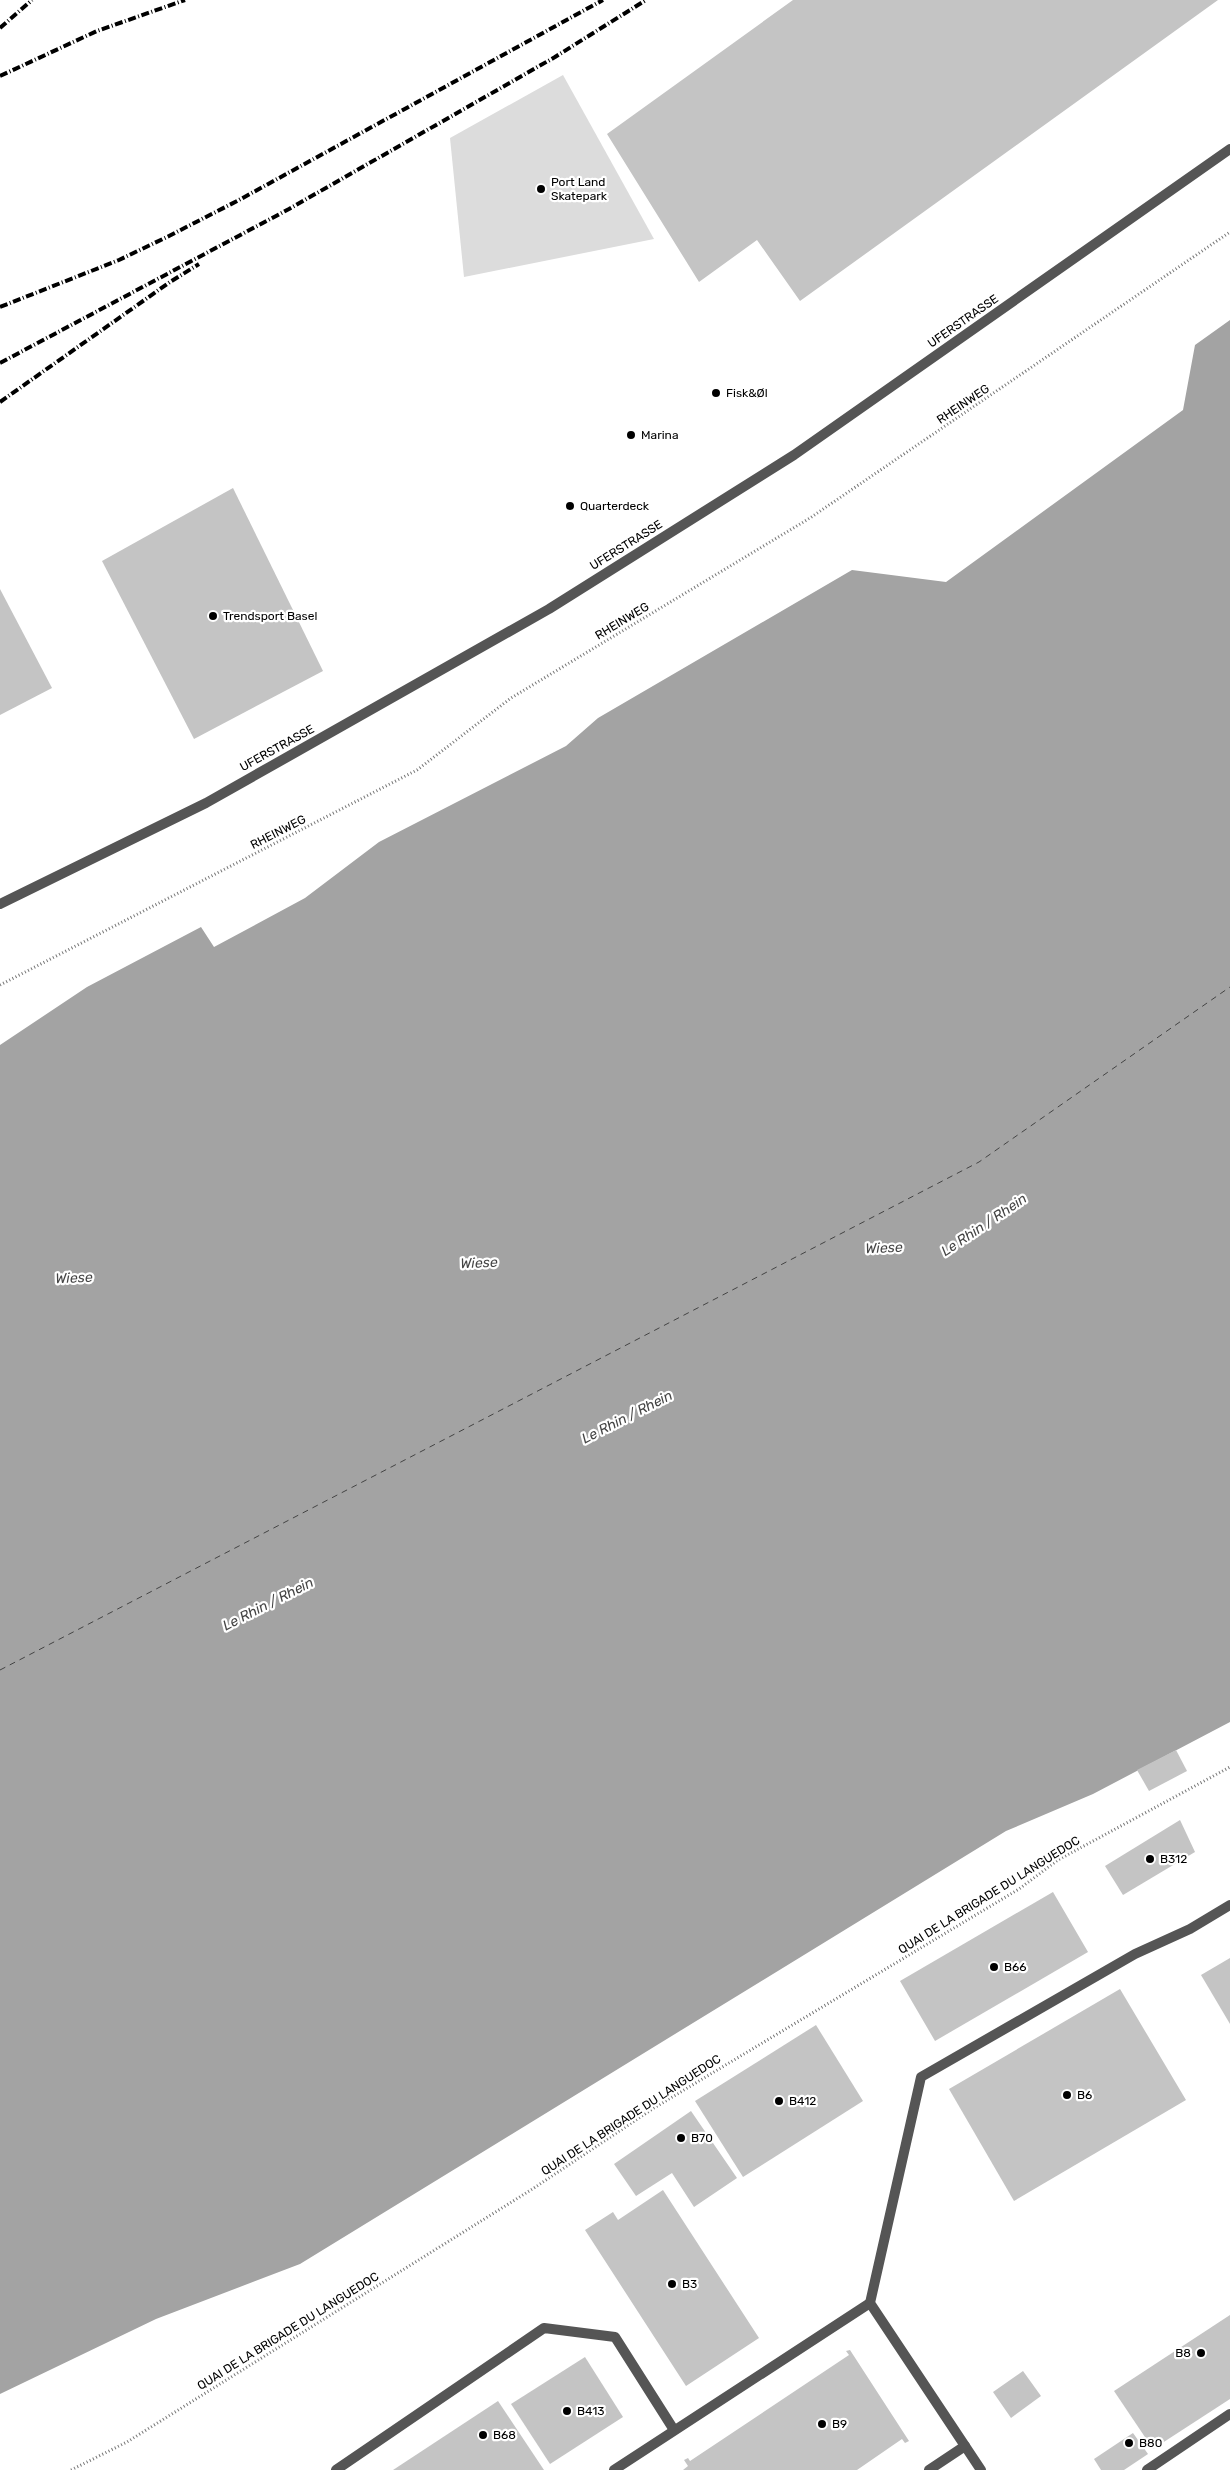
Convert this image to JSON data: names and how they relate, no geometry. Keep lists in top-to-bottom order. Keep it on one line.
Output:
{"streets":{"street":["UFERSTRASSE"],"path":["RHEINWEG","QUAI DE LA BRIGADE DU LANGUEDOC"]},"water":["Le Rhin / Rhein","Wiese"],"places":["Port Land Skatepark","Fisk&Øl","Marina","Quarterdeck","Trendsport Basel","B312","B66","B6","B412","B70","B3","B8","B413","B9","B68","B80"]}
